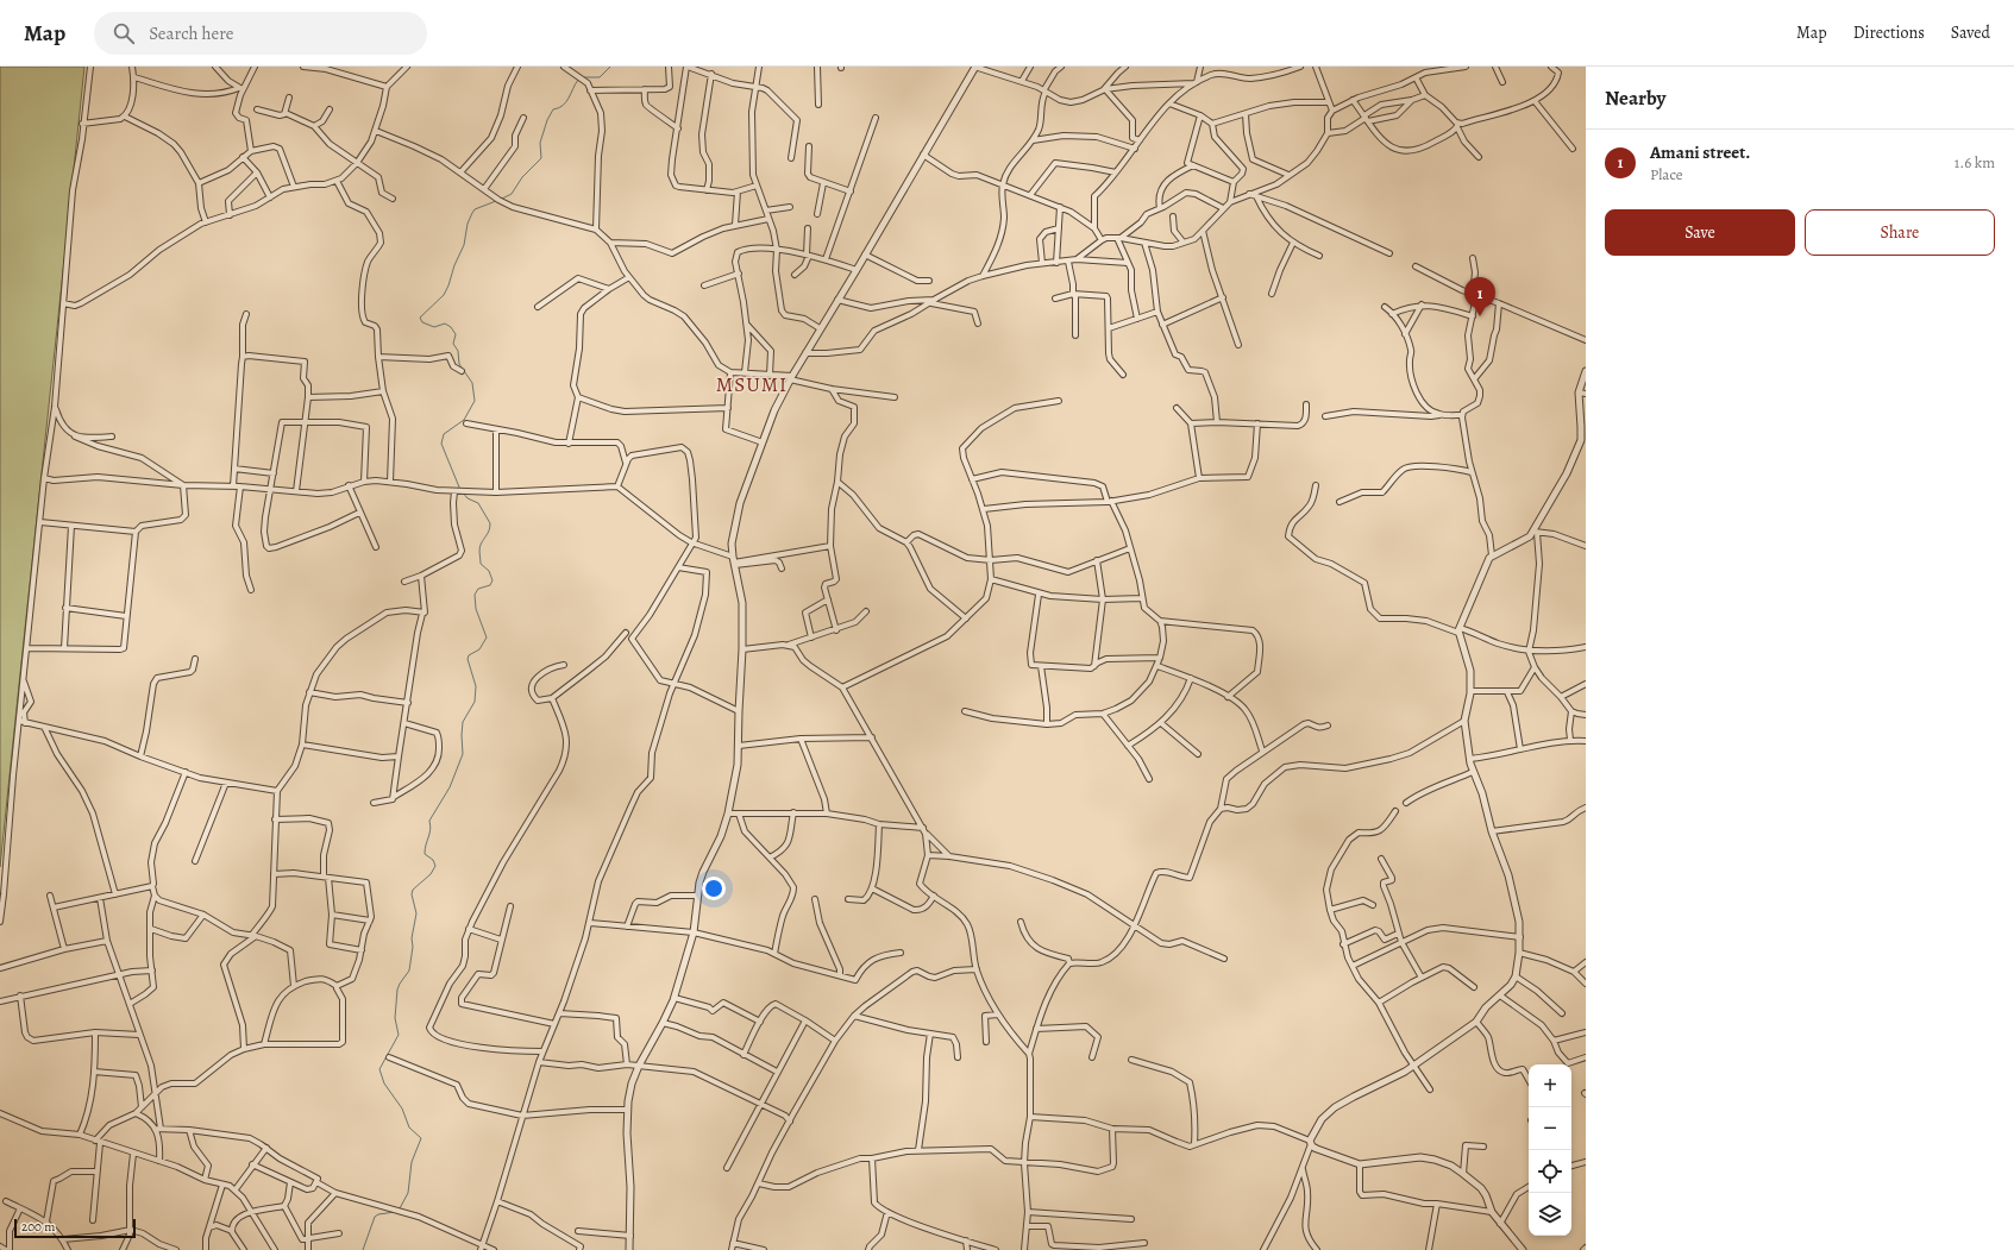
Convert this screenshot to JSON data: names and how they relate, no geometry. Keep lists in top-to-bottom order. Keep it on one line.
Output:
{"districts":["MSUMI"],"scale_bar":"200 m","page":{"header":"Map","search":"Search here","nav":["Map","Directions","Saved"],"heading":"Nearby","list":[{"mark":"1","name":"Amani street.","note":"Place","value":"1.6 km"}],"buttons":["Save","Share"],"pins":"1","map_buttons":["+","−"],"scale":"200 m"}}
